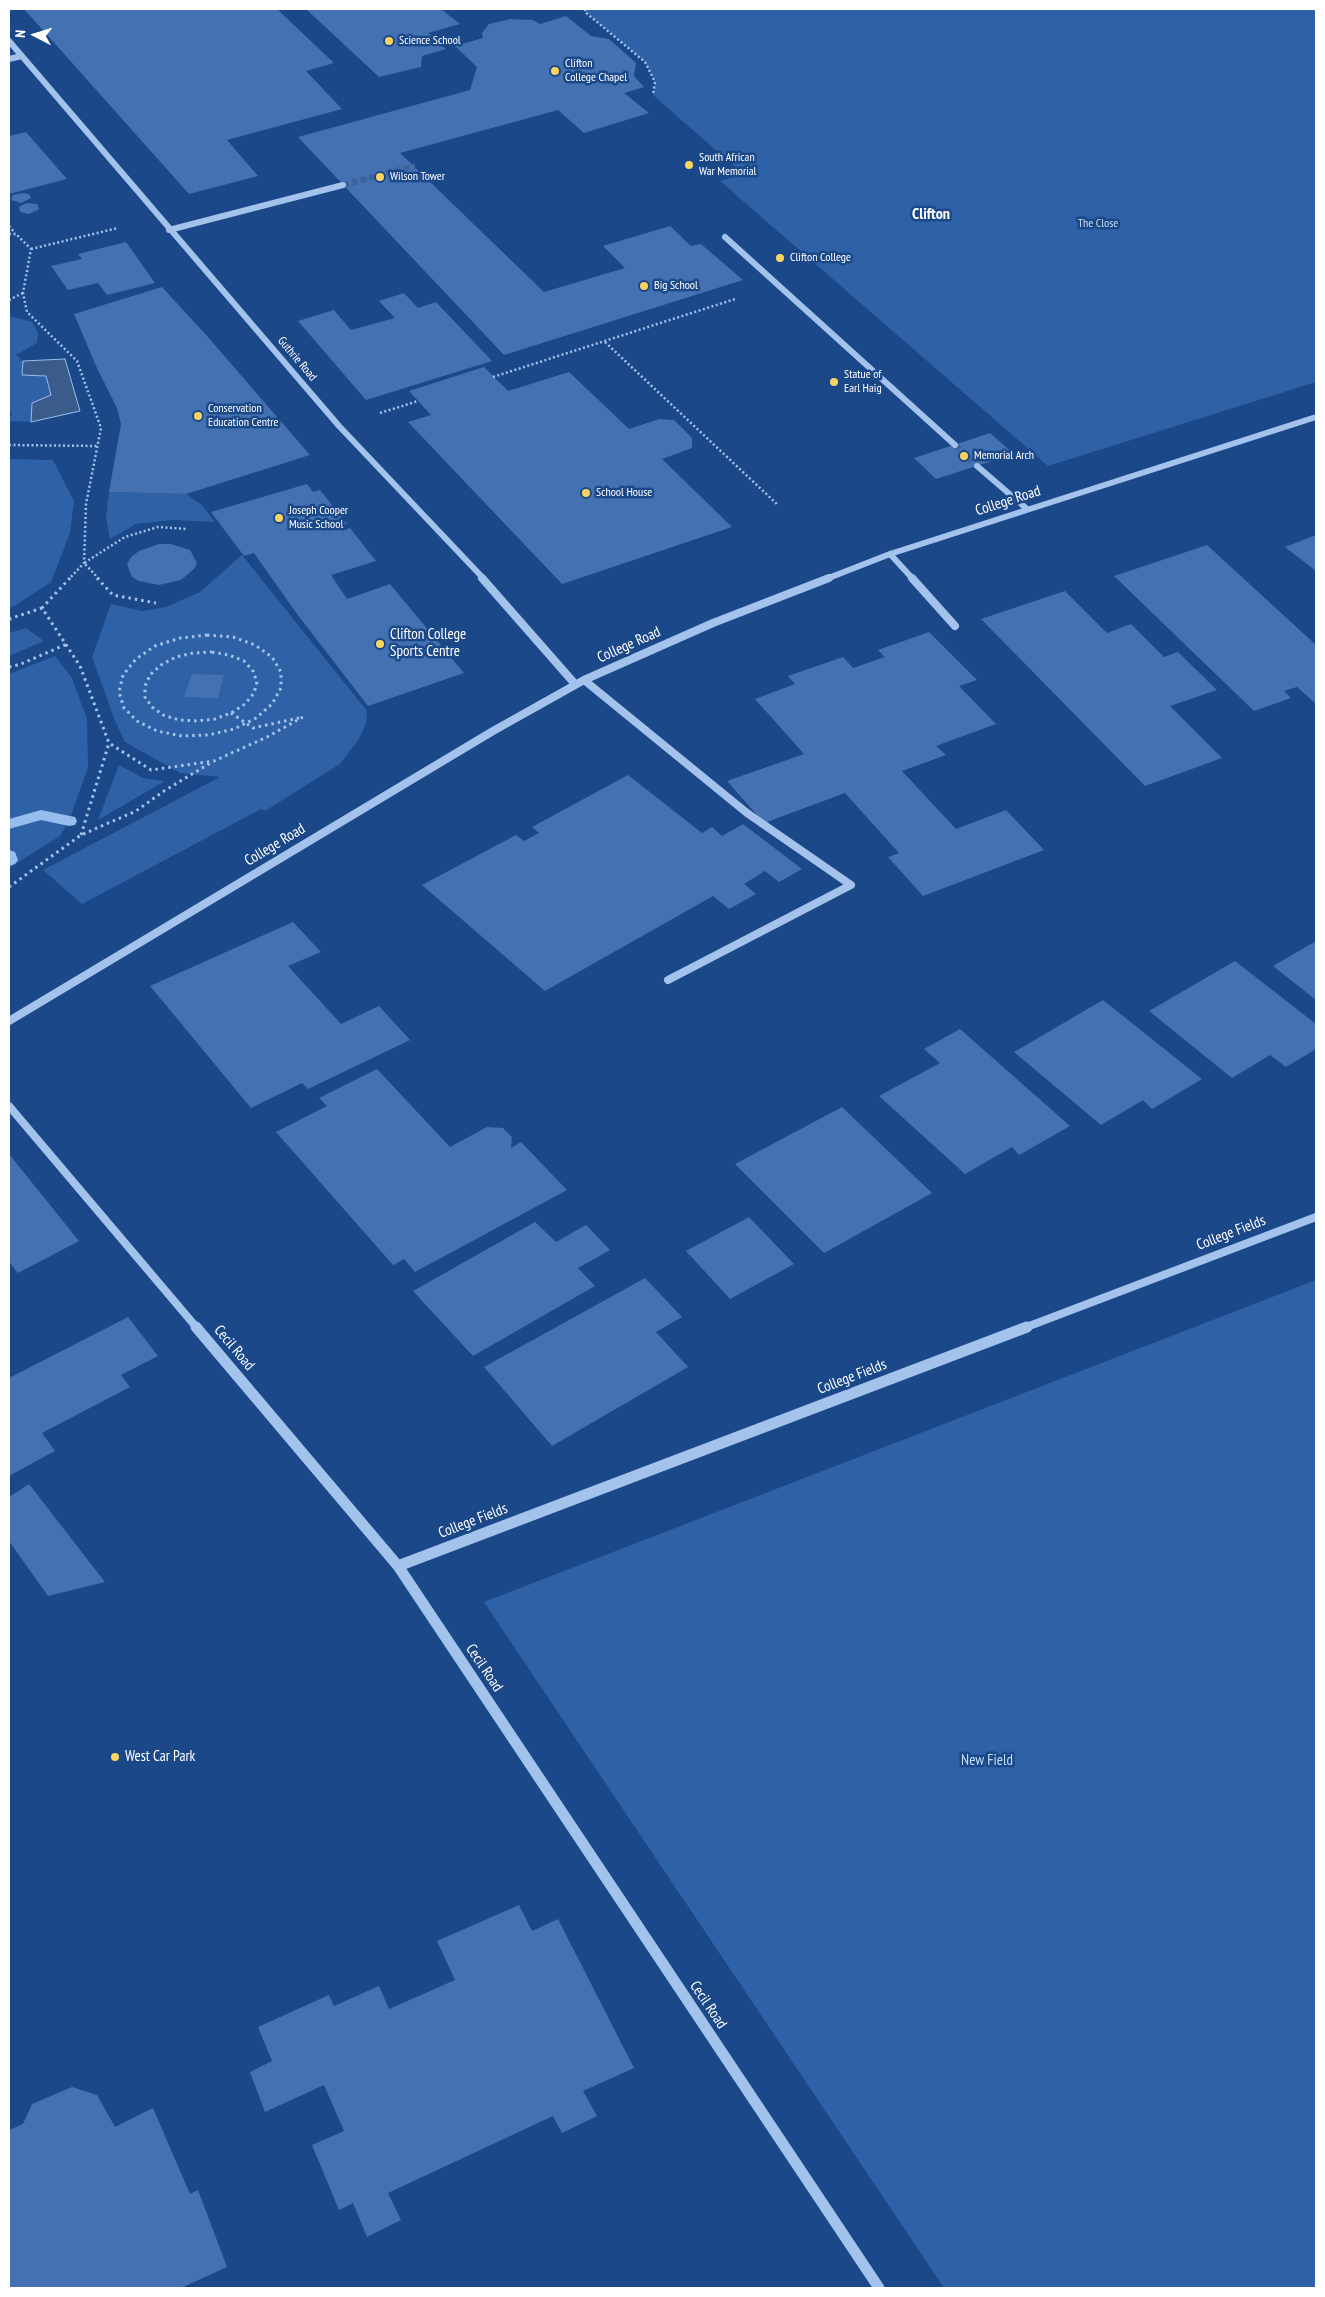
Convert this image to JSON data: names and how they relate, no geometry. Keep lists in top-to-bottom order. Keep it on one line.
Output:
{"streets":{"street":["Guthrie Road","College Road","College Fields","Cecil Road"]},"crossings":[["Guthrie Road","College Road"],["College Fields","Cecil Road"]],"districts":["Clifton"],"parks":["The Close","New Field"],"places":["Science School","Clifton College Chapel","South African War Memorial","Wilson Tower","Clifton College","Big School","Statue of Earl Haig","Conservation Education Centre","Memorial Arch","School House","Joseph Cooper Music School","Clifton College Sports Centre","West Car Park"],"north":"left"}
